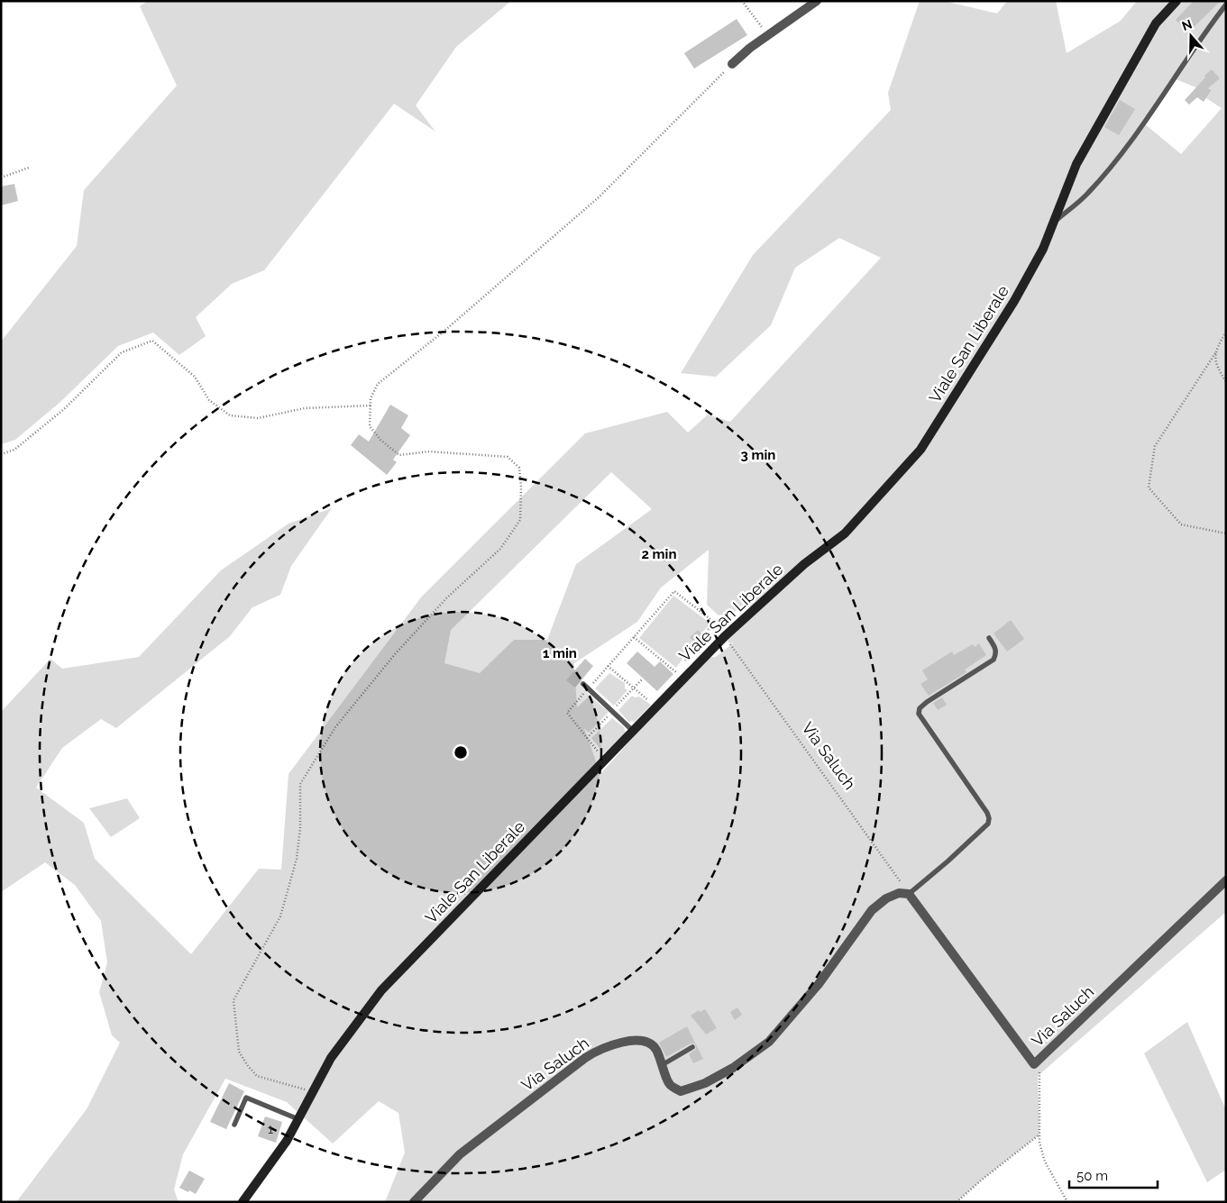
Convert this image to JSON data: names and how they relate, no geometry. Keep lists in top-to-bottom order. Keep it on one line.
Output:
{"streets":{"street":["Viale San Liberale","Via Saluch"]},"crossings":[["Viale San Liberale","Via Saluch"]],"house_numbers":["1"],"scale_bar":"50 m","north":"top","rings":["3 min","2 min","1 min"]}
